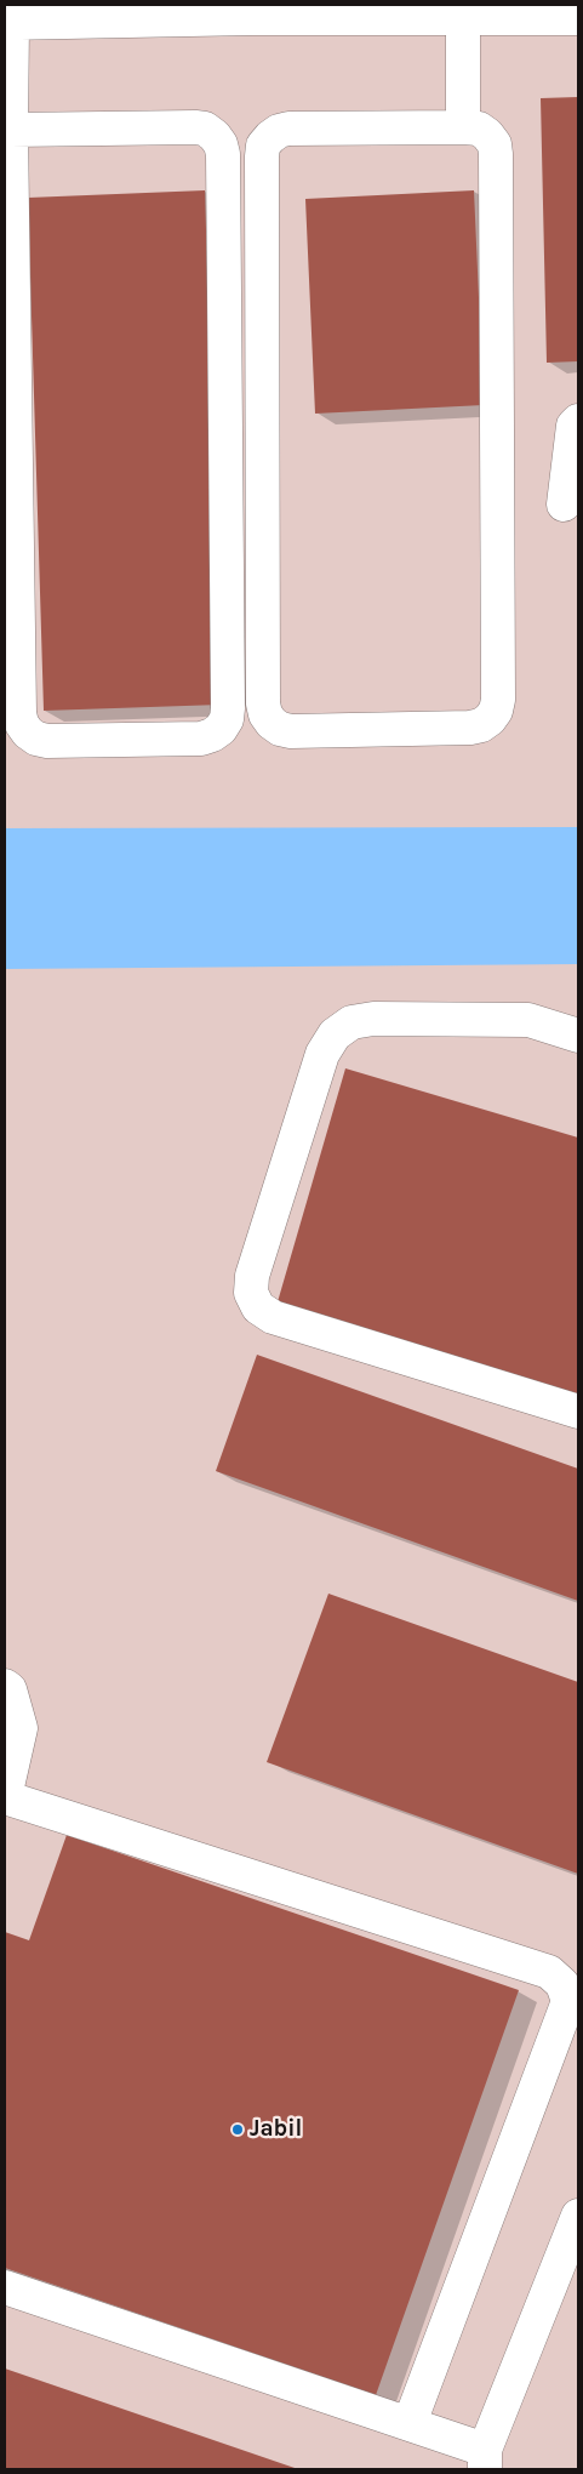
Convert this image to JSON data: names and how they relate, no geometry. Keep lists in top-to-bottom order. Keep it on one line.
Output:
{"places":["Jabil"]}
